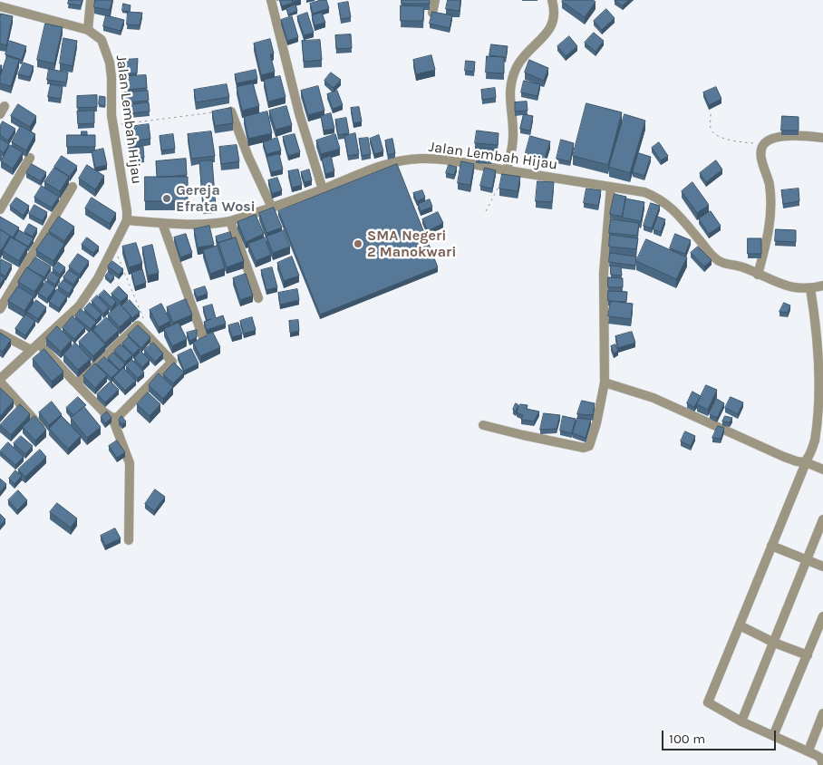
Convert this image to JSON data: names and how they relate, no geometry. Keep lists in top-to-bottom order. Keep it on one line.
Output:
{"streets":{"street":["Jalan Lembah Hijau"]},"places":["Gereja Efrata Wosi","SMA Negeri 2 Manokwari"],"scale_bar":"100 m"}
